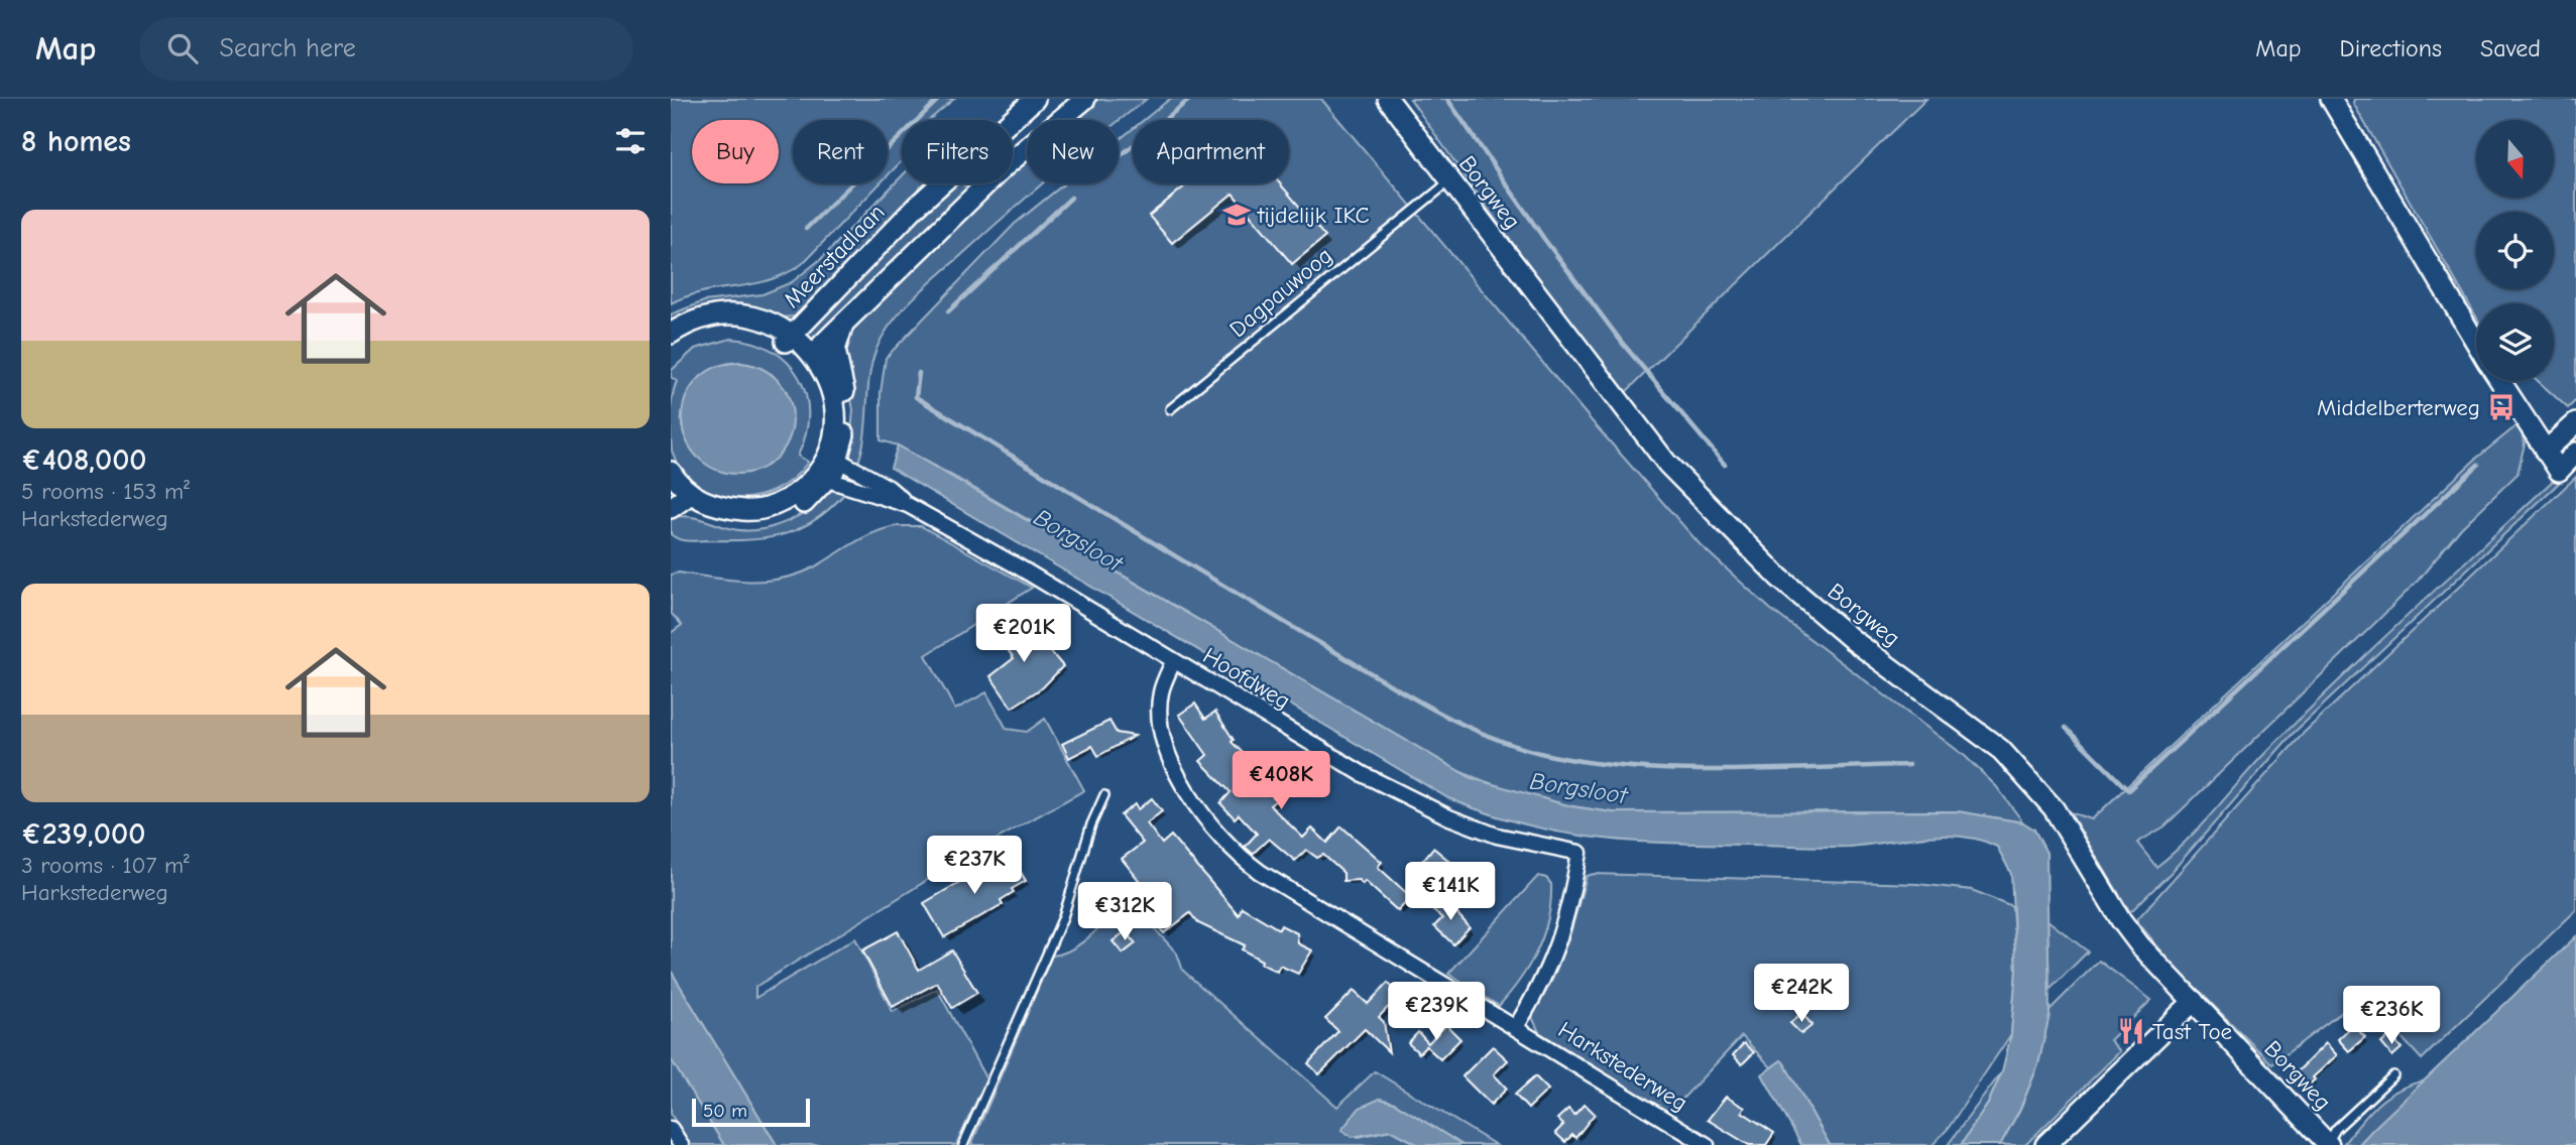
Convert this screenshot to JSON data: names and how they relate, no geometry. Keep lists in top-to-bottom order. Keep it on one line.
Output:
{"streets":{"main road":["Borgweg","Meerstadlaan"],"street":["Hoofdweg","Harkstederweg"],"lane":["Dagpauwoog"]},"crossings":[["Borgweg","Dagpauwoog"],["Hoofdweg","Harkstederweg"]],"water":["Borgsloot"],"places":{"school or university":["tijdelijk IKC"],"bus stop":["Middelberterweg"],"restaurant":["Tast Toe"]},"scale_bar":"50 m","north":"bottom","page":{"header":"Map","search":"Search here","nav":["Map","Directions","Saved"],"heading":"8 homes","chip":["Buy","Rent","Filters","New","Apartment"],"list":[{"name":"€408,000","note":"5 rooms · 153 m² · Harkstederweg"},{"name":"€239,000","note":"3 rooms · 107 m² · Harkstederweg"}],"price":["€201K","€408K","€237K","€141K","€312K","€242K","€239K","€236K"],"scale":"50 m"}}
